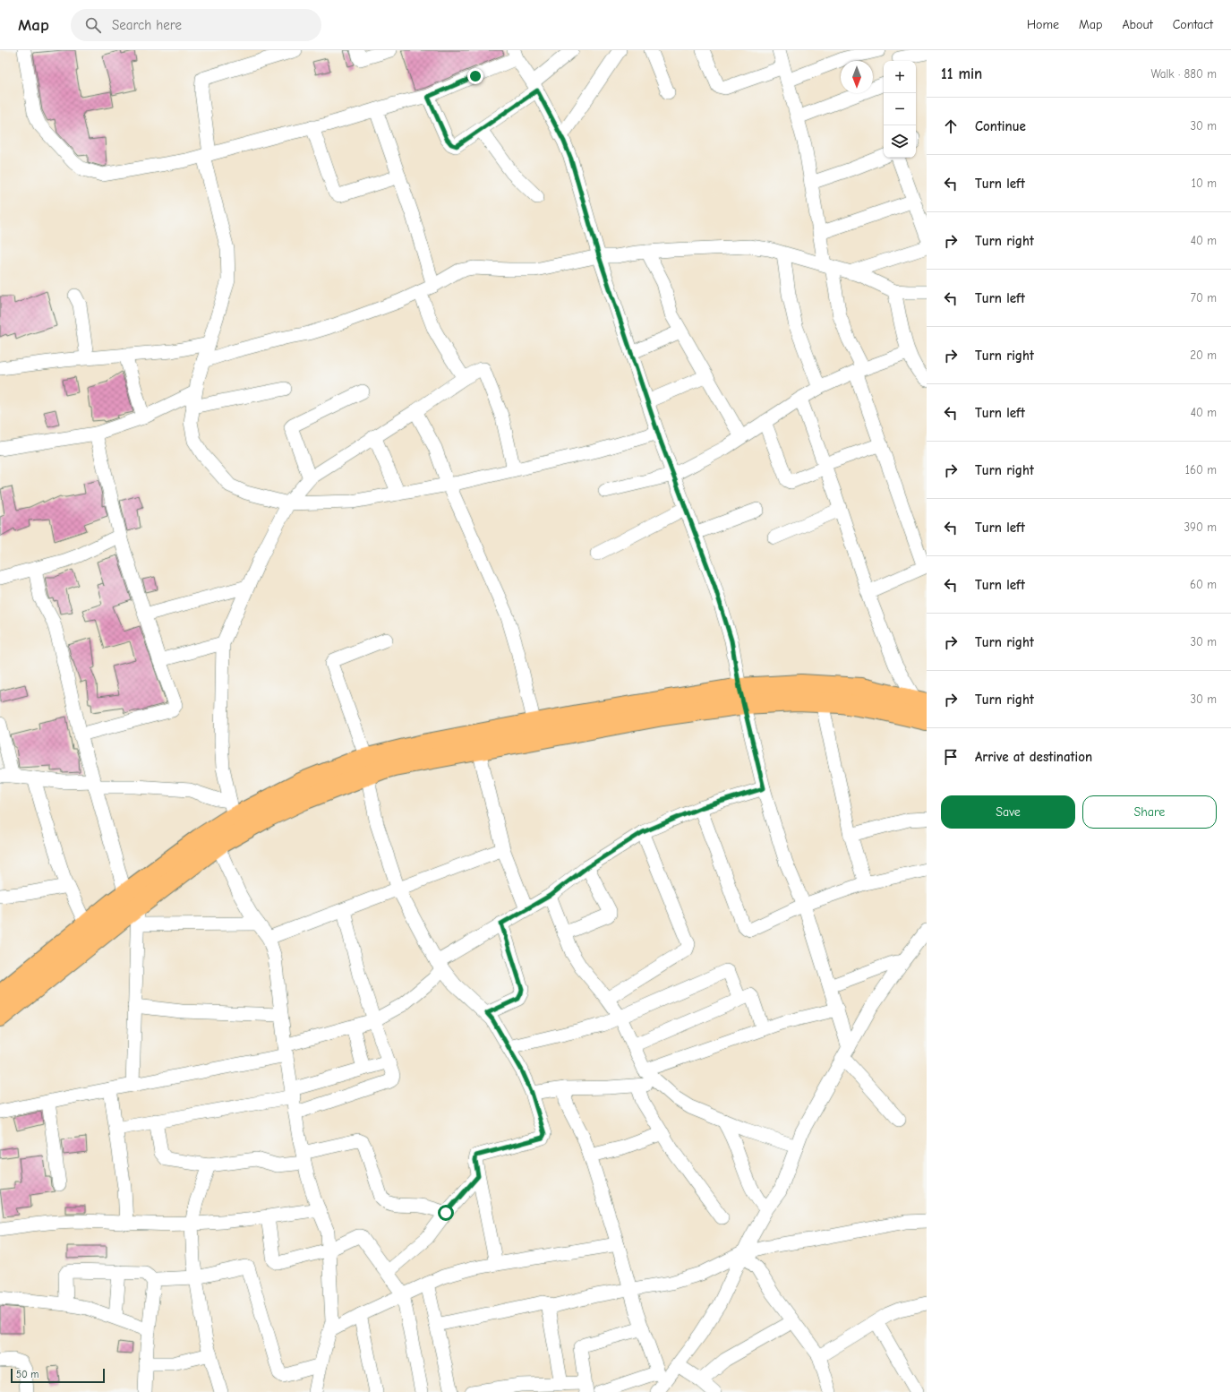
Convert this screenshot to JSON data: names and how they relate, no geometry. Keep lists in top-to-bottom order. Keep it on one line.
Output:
{"scale_bar":"50 m","north":"bottom","page":{"header":"Map","search":"Search here","nav":["Home","Map","About","Contact"],"heading":["11 min","Walk · 880 m"],"map_buttons":["+","−"],"list":[["Continue","30 m"],["Turn left","10 m"],["Turn right","40 m"],["Turn left","70 m"],["Turn right","20 m"],["Turn left","40 m"],["Turn right","160 m"],["Turn left","390 m"],["Turn left","60 m"],["Turn right","30 m"],["Turn right","30 m"],"Arrive at destination"],"buttons":["Save","Share"],"scale":"50 m"}}
